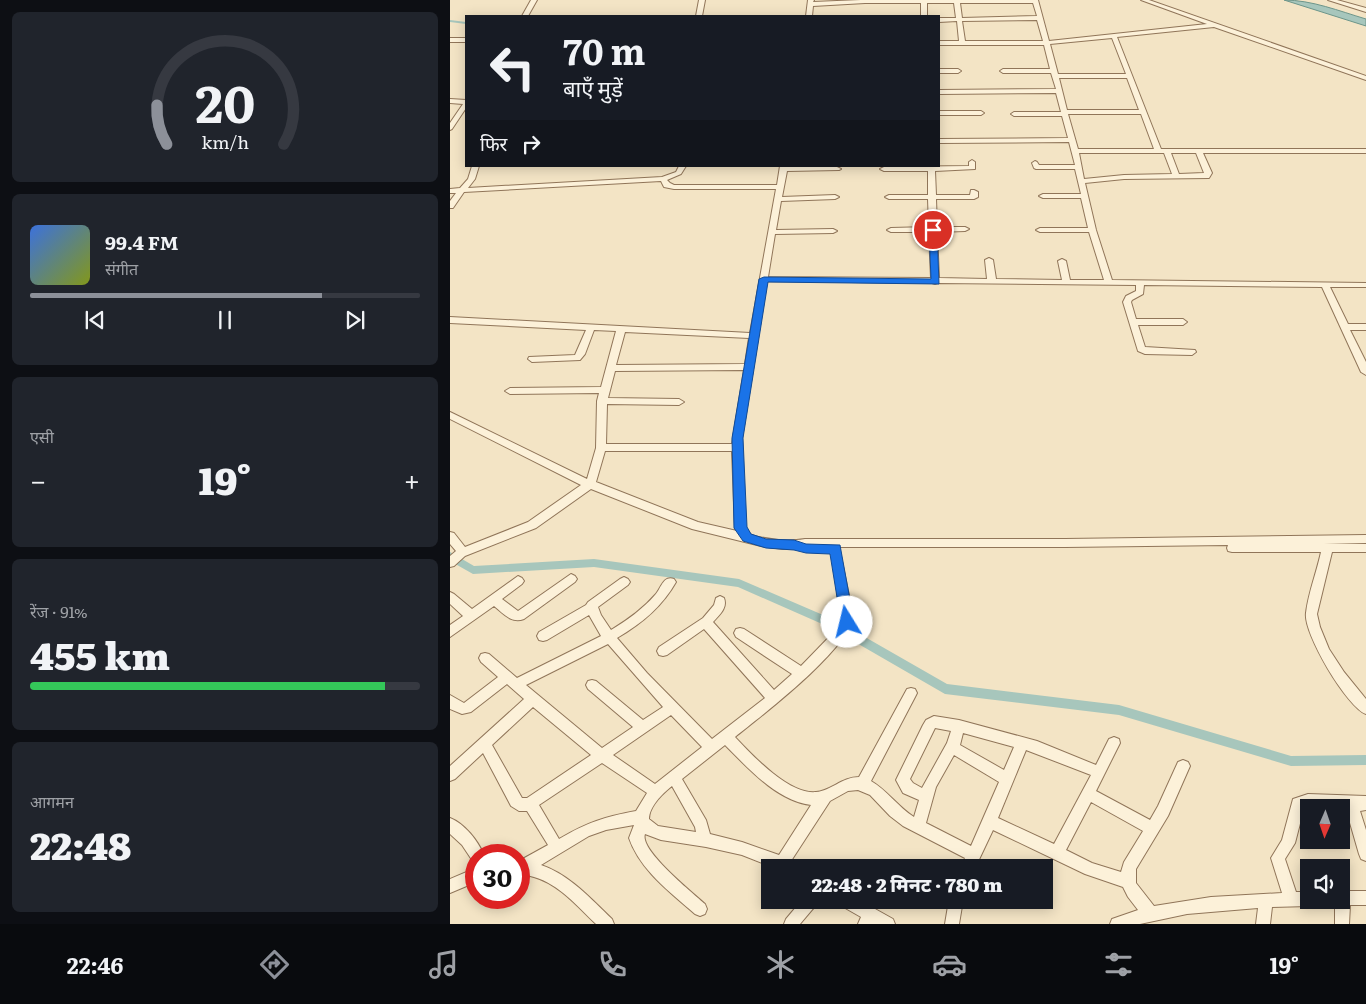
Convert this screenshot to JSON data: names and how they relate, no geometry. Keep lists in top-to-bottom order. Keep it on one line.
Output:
{"north":"bottom","page":{"turn":["70 m","बाएँ मुड़ें"],"then":"फिर","song":["99.4 FM","संगीत"],"tile":["एसी",["रेंज · 91%","455 km"],["आगमन","22:48"]],"heat":["−","19°","+"],"limit":"30","trip":"22:48 · 2 मिनट · 780 m","tabs":["22:46","19°"],"gauge":["20","km/h"]}}
